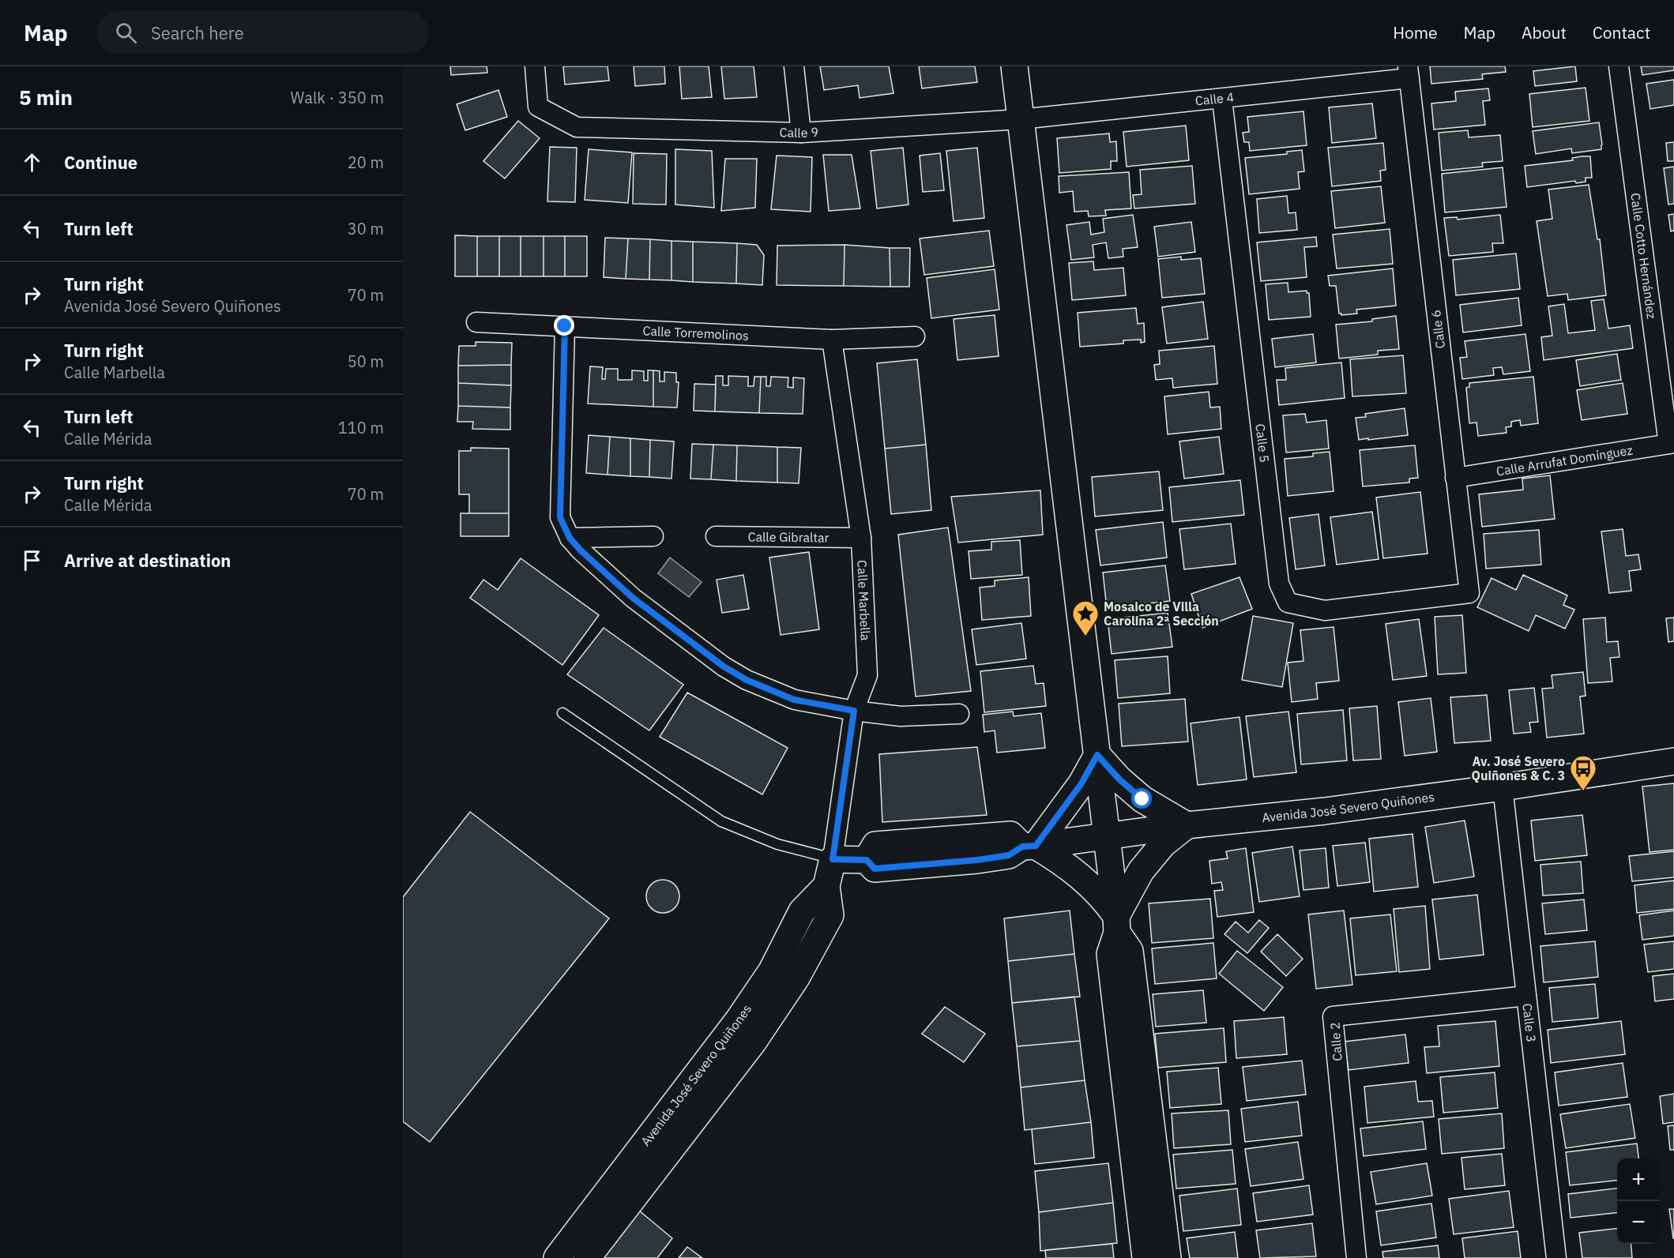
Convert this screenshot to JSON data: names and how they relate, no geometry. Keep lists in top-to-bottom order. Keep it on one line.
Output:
{"streets":{"street":["Calle 4","Calle 9","Calle Cotto Hernández","Calle 6","Calle Torremolinos","Calle 5","Calle Arrufat Domínguez","Calle Gibraltar","Calle Marbella","Avenida José Severo Quiñones","Calle 3","Calle 2"]},"crossings":[["Calle 4","Calle 9"],["Calle 4","Calle 6"],["Calle 4","Calle 5"],["Calle Cotto Hernández","Calle Arrufat Domínguez"],["Calle 6","Calle 5"],["Calle 6","Calle Arrufat Domínguez"],["Calle Torremolinos","Calle Marbella"],["Calle Gibraltar","Calle Marbella"],["Calle Marbella","Avenida José Severo Quiñones"],["Avenida José Severo Quiñones","Calle 3"],["Calle 3","Calle 2"]],"places":{"place":["Mosaico de Villa Carolina 2ª Sección"],"bus stop":["Av. José Severo Quiñones & C. 3"]},"page":{"header":"Map","search":"Search here","nav":["Home","Map","About","Contact"],"heading":["5 min","Walk · 350 m"],"list":[["Continue","20 m"],["Turn left","30 m"],["Turn right","Avenida José Severo Quiñones","70 m"],["Turn right","Calle Marbella","50 m"],["Turn left","Calle Mérida","110 m"],["Turn right","Calle Mérida","70 m"],"Arrive at destination"],"map_buttons":["+","−"]}}
